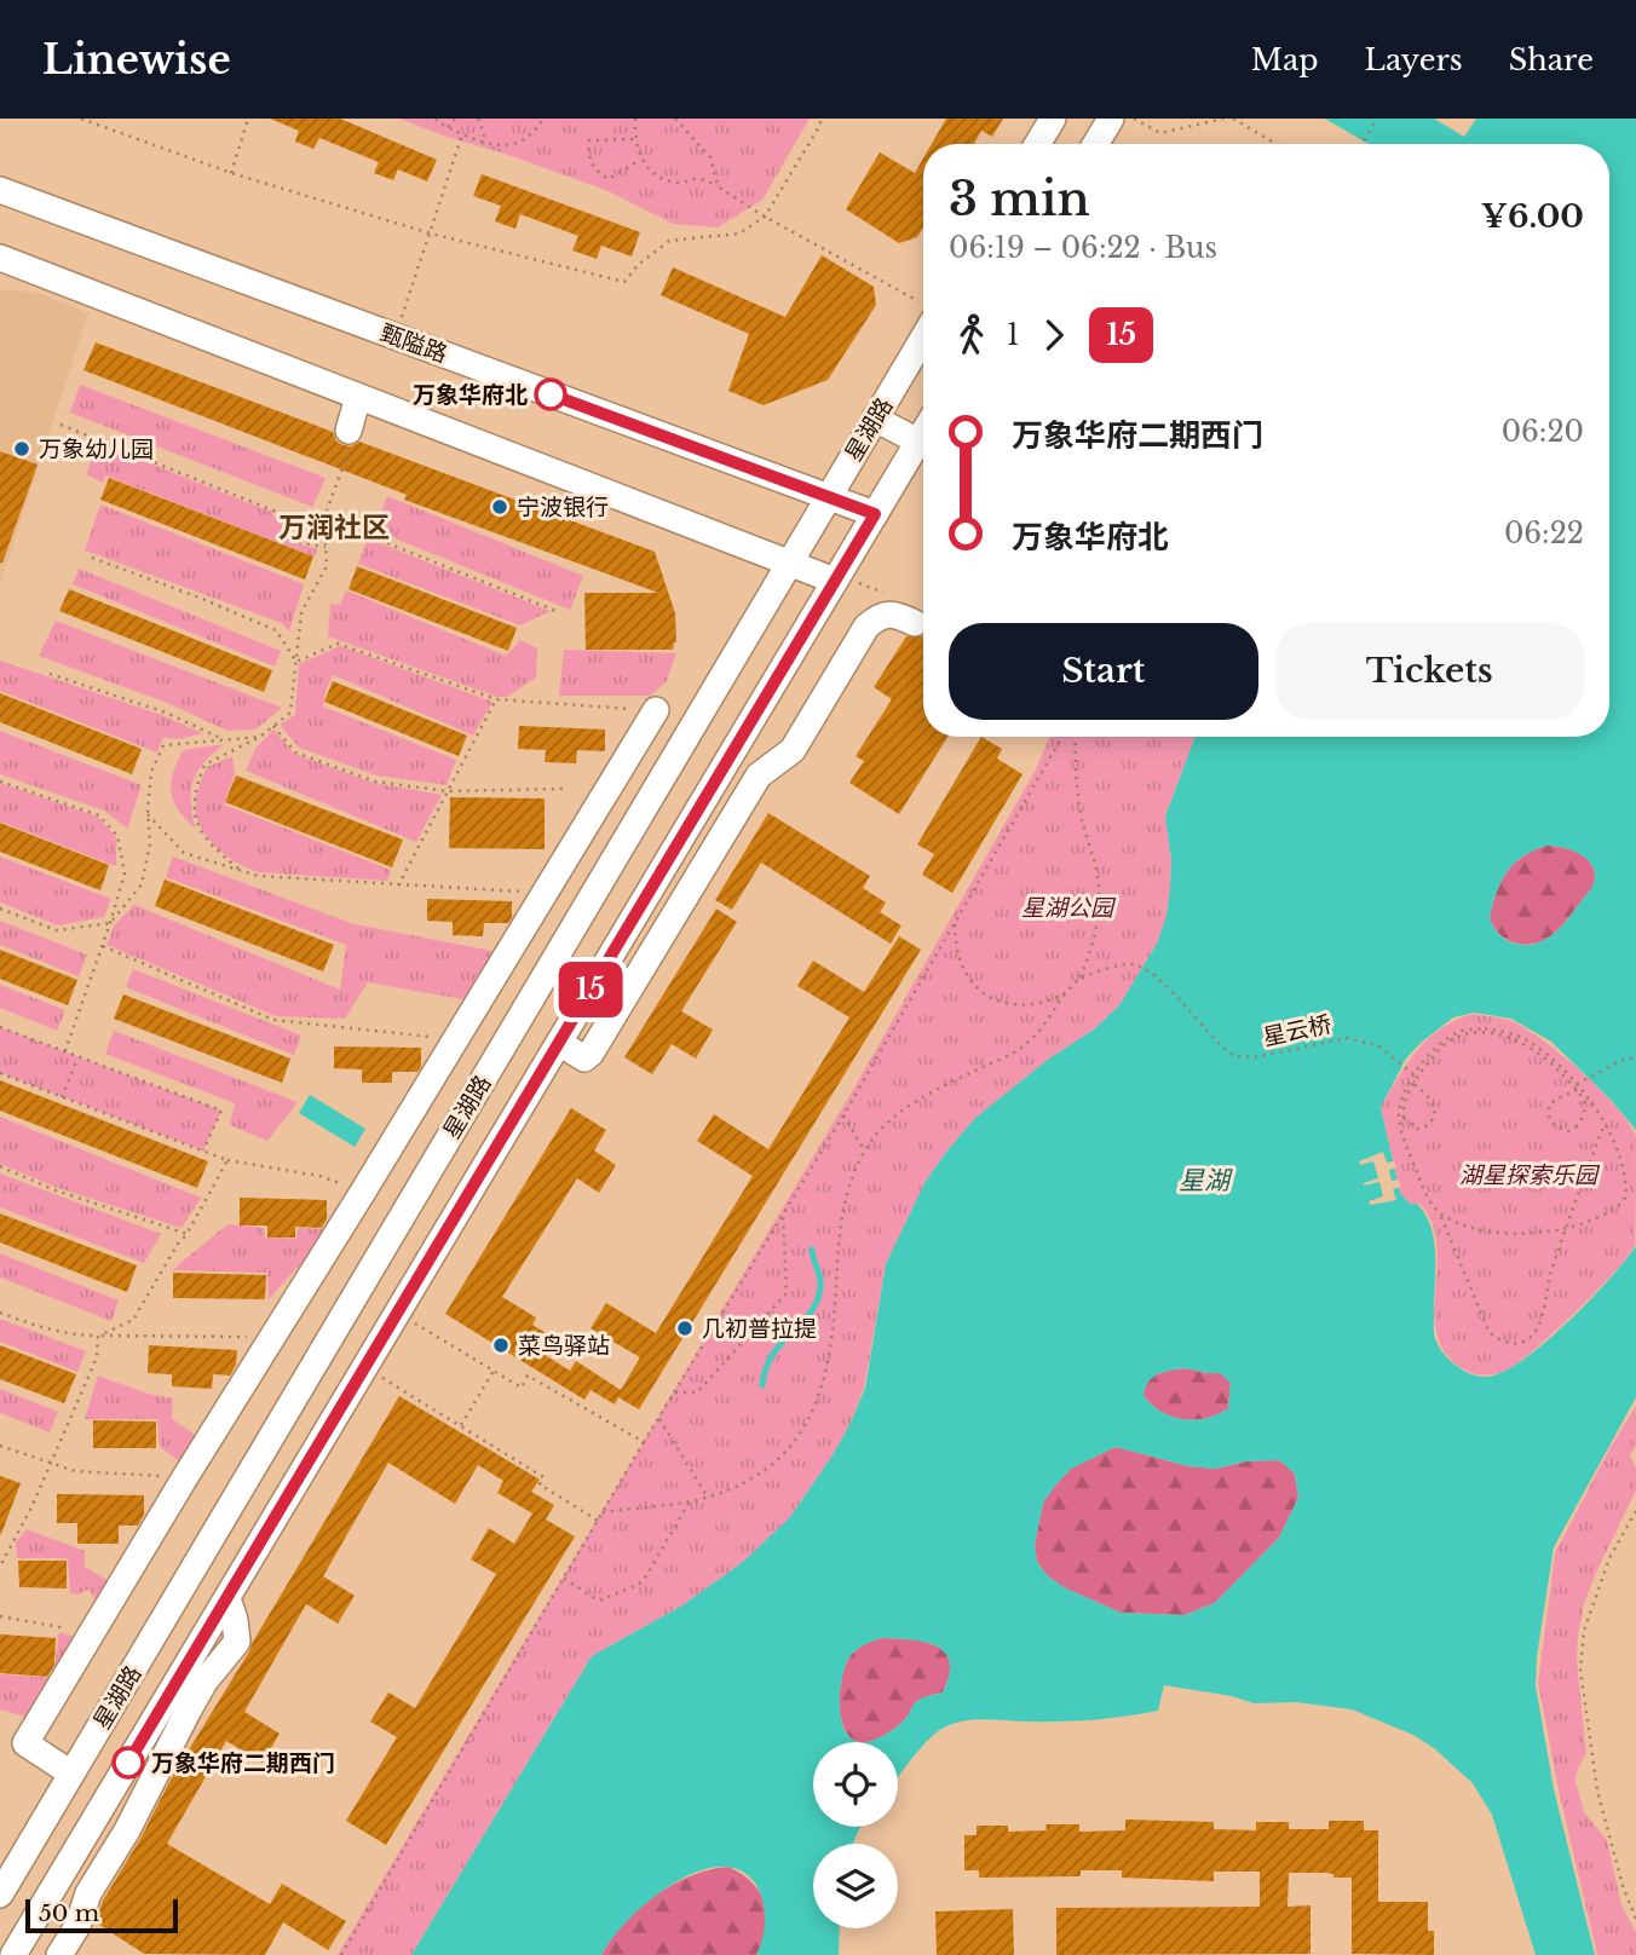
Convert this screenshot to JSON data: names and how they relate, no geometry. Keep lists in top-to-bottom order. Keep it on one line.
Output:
{"streets":{"street":["甄隘路","星湖路"],"path":["星云桥"]},"crossings":[["甄隘路","星湖路"]],"districts":["万润社区"],"water":["星湖"],"parks":["星湖公园","湖星探索乐园"],"places":["万象华府北","万象幼儿园","宁波银行","几初普拉提","菜鸟驿站","万象华府二期西门"],"lines":["bus line 15"],"scale_bar":"50 m","page":{"header":"Linewise","nav":["Map","Layers","Share"],"on_map":"15","heading":["3 min","06:19 – 06:22 · Bus","¥6.00"],"legs":["1","15"],"list":[{"name":"万象华府二期西门","value":"06:20"},{"name":"万象华府北","value":"06:22"}],"buttons":["Start","Tickets"],"scale":"50 m"}}
